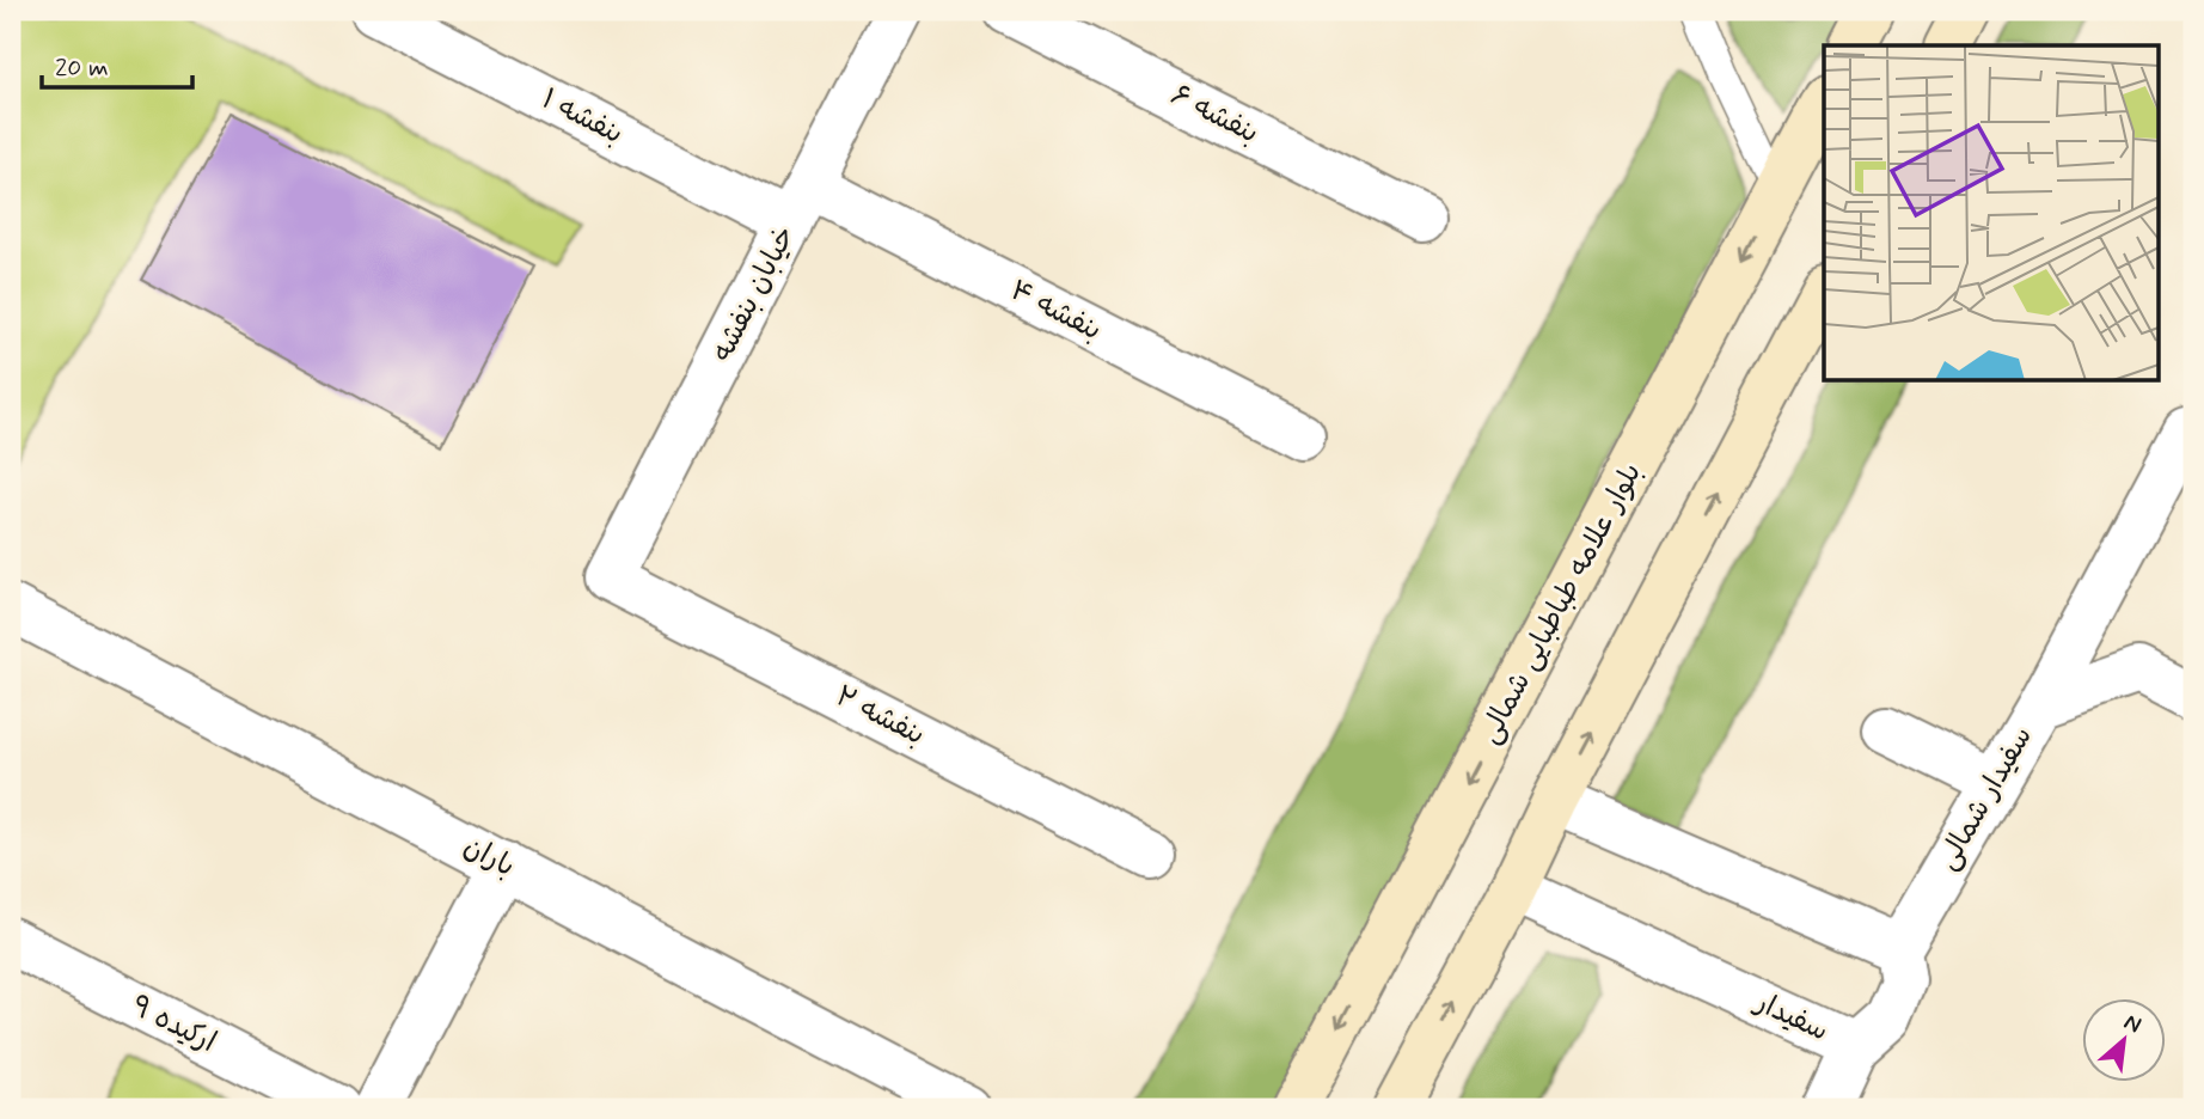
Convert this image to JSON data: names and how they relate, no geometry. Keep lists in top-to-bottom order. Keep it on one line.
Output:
{"streets":{"main road":["بلوار علامه طباطبایی شمالی"],"street":["بنفشه ۶","بنفشه ۱","خیابان بنفشه","بنفشه ۴","بنفشه ۲","سفیدار شمالی","باران","سفیدار","ارکیده ۹"]},"crossings":[["بنفشه ۱","خیابان بنفشه"],["بنفشه ۱","بنفشه ۴"],["خیابان بنفشه","بنفشه ۴"],["خیابان بنفشه","بنفشه ۲"],["سفیدار شمالی","سفیدار"]],"scale_bar":"20 m","north":"top right"}
